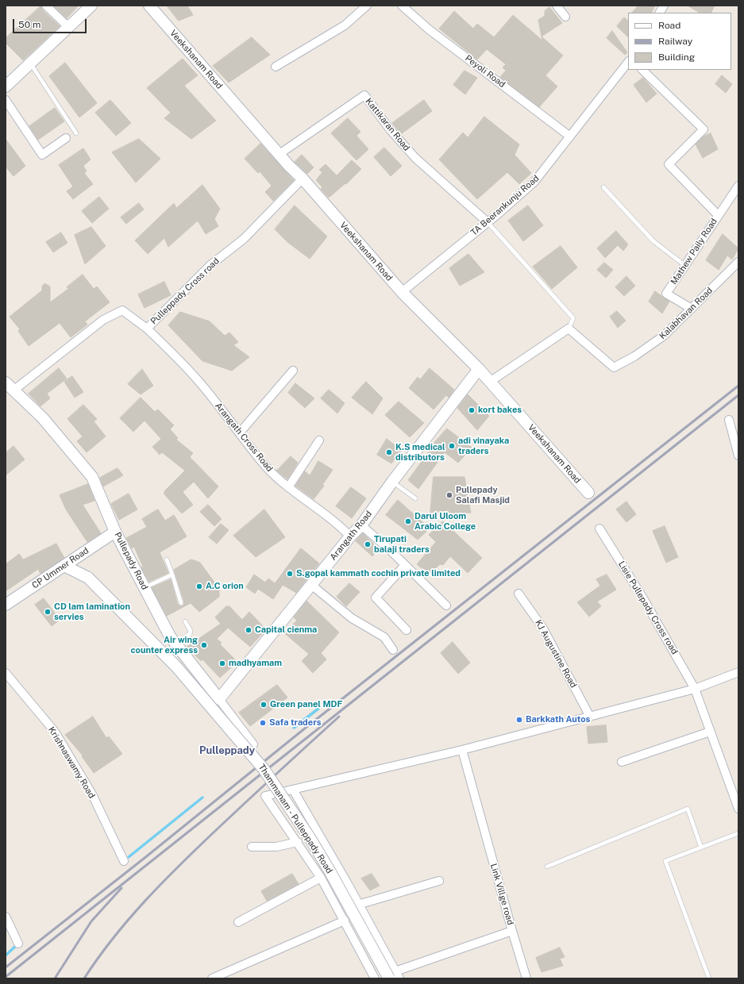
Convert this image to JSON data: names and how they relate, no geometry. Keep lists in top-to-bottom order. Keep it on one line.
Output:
{"streets":{"street":["Veekshanam Road","Peyoli Road","Kattikaran Road","TA Beerankunju Road","Mathew Paily Road","Pulleppady Cross road","Kalabhavan Road","Arangath Cross Road","Arangath Road","Pullepady Road","CP Ummer Road","Lisie Pullepady Cross road","KJ Augustine Road","Krishnaswamy Road","Thammanam - Pulleppady Road","Link Villge road"]},"crossings":[["Veekshanam Road","Kattikaran Road"],["Veekshanam Road","TA Beerankunju Road"],["Veekshanam Road","Pulleppady Cross road"],["Veekshanam Road","Arangath Road"],["Peyoli Road","TA Beerankunju Road"],["Kattikaran Road","TA Beerankunju Road"],["Mathew Paily Road","Kalabhavan Road"],["Pulleppady Cross road","Arangath Cross Road"],["Pulleppady Cross road","Pullepady Road"],["Arangath Cross Road","Arangath Road"],["Arangath Road","Pullepady Road"],["Pullepady Road","CP Ummer Road"],["Thammanam - Pulleppady Road","Link Villge road"]],"districts":["Pulleppady"],"places":["kort bakes","adi vinayaka traders","K.S medical distributors","Pullepady Salafi Masjid","Darul Uloom Arabic College","Tirupati balaji traders","S.gopal kammath cochin private limited","A.C orion","CD lam lamination servies","Capital cienma","Air wing counter express","madhyamam","Green panel MDF","Barkkath Autos","Safa traders"],"legend":["Road","Railway","Building"],"scale_bar":"50 m"}
